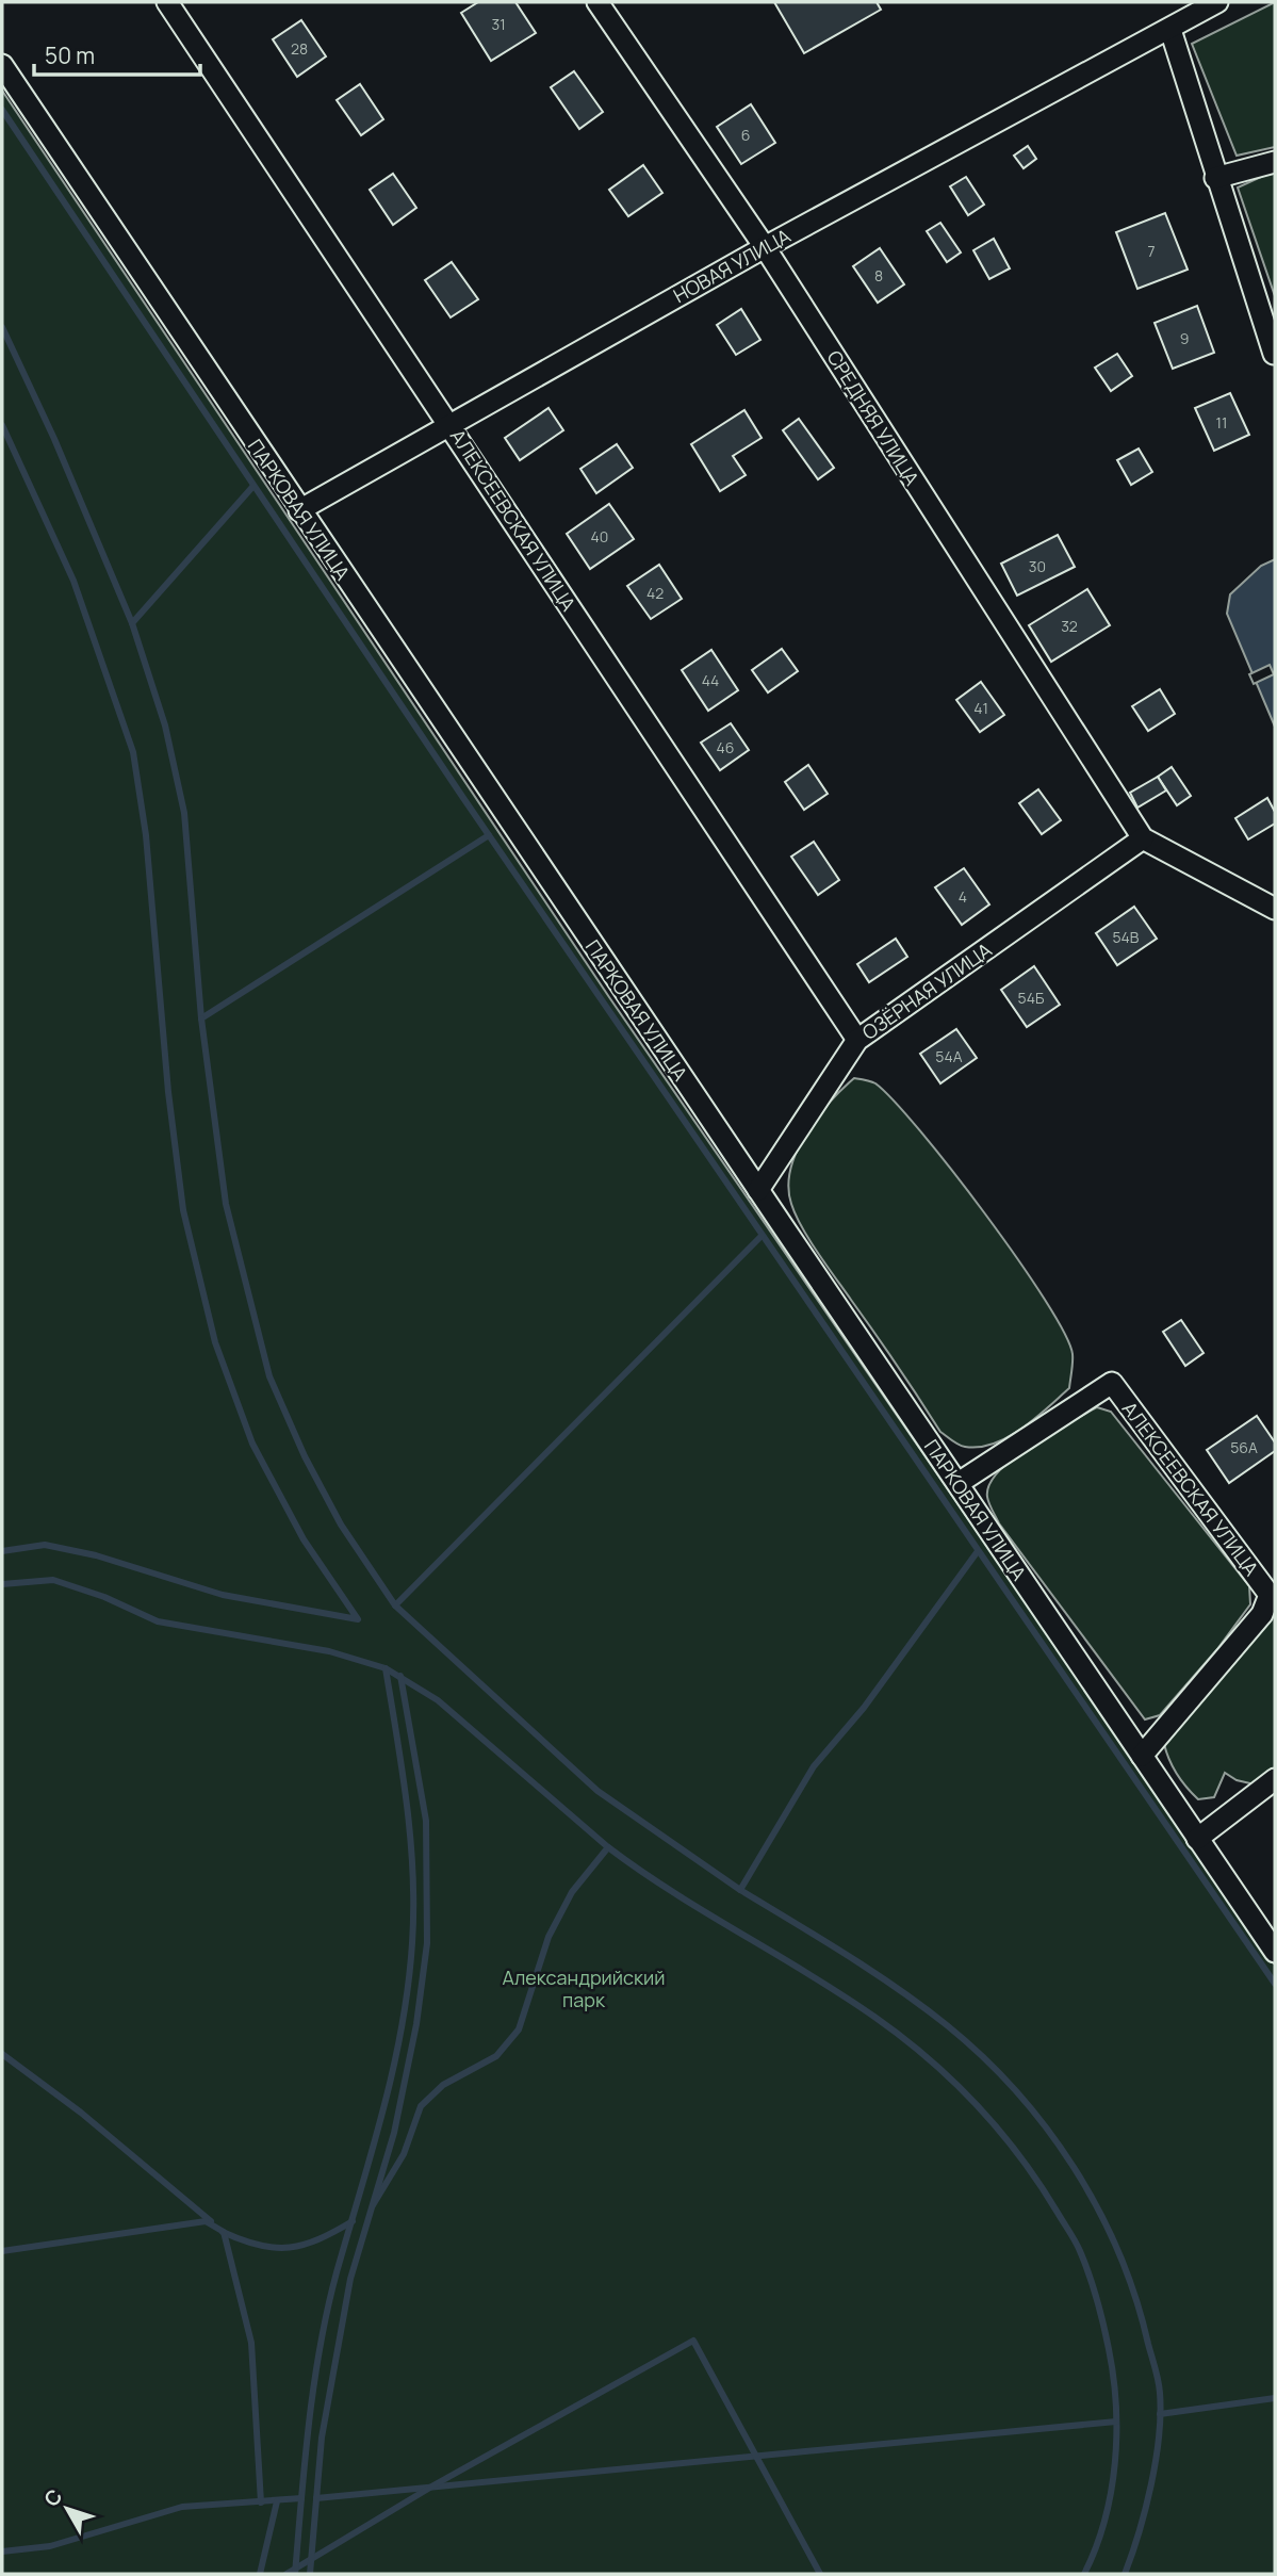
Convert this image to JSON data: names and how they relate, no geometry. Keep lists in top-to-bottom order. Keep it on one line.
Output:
{"streets":{"street":["НОВАЯ УЛИЦА","СРЕДНЯЯ УЛИЦА","ПАРКОВАЯ УЛИЦА","АЛЕКСЕЕВСКАЯ УЛИЦА","ОЗЁРНАЯ УЛИЦА"]},"crossings":[["НОВАЯ УЛИЦА","СРЕДНЯЯ УЛИЦА"],["НОВАЯ УЛИЦА","ПАРКОВАЯ УЛИЦА"],["НОВАЯ УЛИЦА","АЛЕКСЕЕВСКАЯ УЛИЦА"],["СРЕДНЯЯ УЛИЦА","ОЗЁРНАЯ УЛИЦА"],["ПАРКОВАЯ УЛИЦА","АЛЕКСЕЕВСКАЯ УЛИЦА"],["ПАРКОВАЯ УЛИЦА","ОЗЁРНАЯ УЛИЦА"],["АЛЕКСЕЕВСКАЯ УЛИЦА","ОЗЁРНАЯ УЛИЦА"]],"parks":["Александрийский парк"],"house_numbers":["31","28","6","7","8","9","11","40","30","42","32","44","41","46","4","54В","54Б","54А","56А"],"scale_bar":"50 m","north":"top left"}
